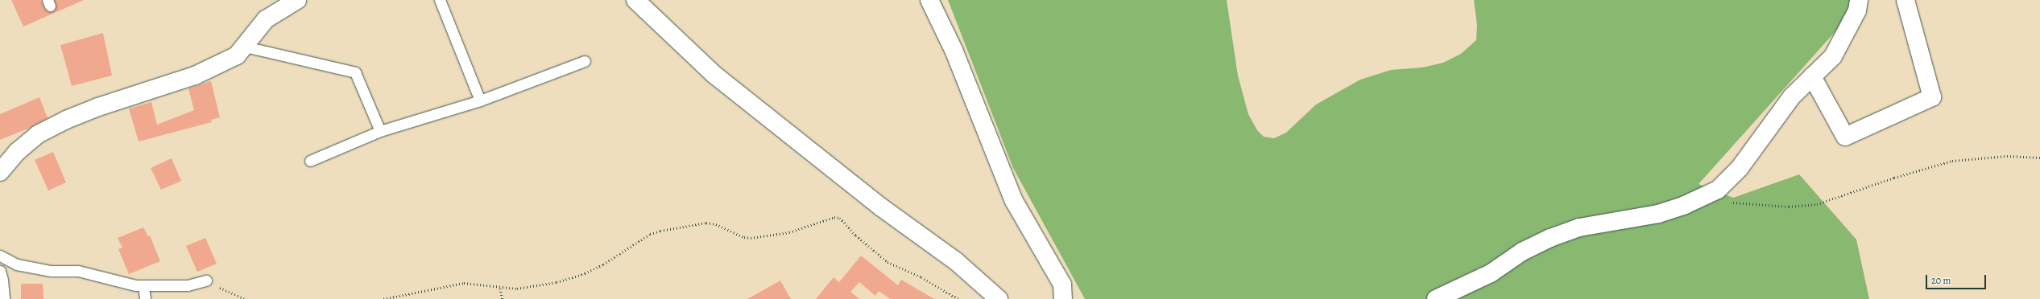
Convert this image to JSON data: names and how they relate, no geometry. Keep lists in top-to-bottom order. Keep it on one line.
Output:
{"scale_bar":"20 m"}
